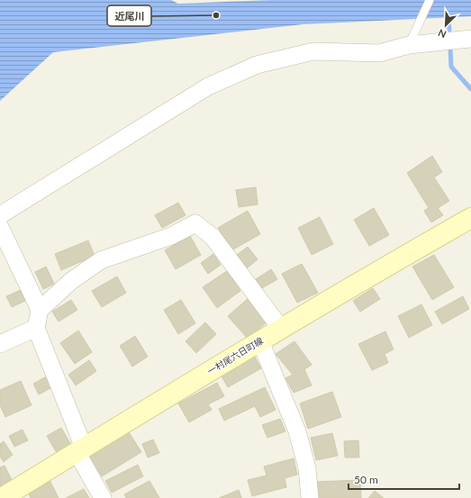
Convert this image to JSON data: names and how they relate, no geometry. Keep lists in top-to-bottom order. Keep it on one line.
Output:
{"streets":{"main road":["一村尾六日町線"]},"places":["近尾川"],"scale_bar":"50 m","north":"bottom left"}
